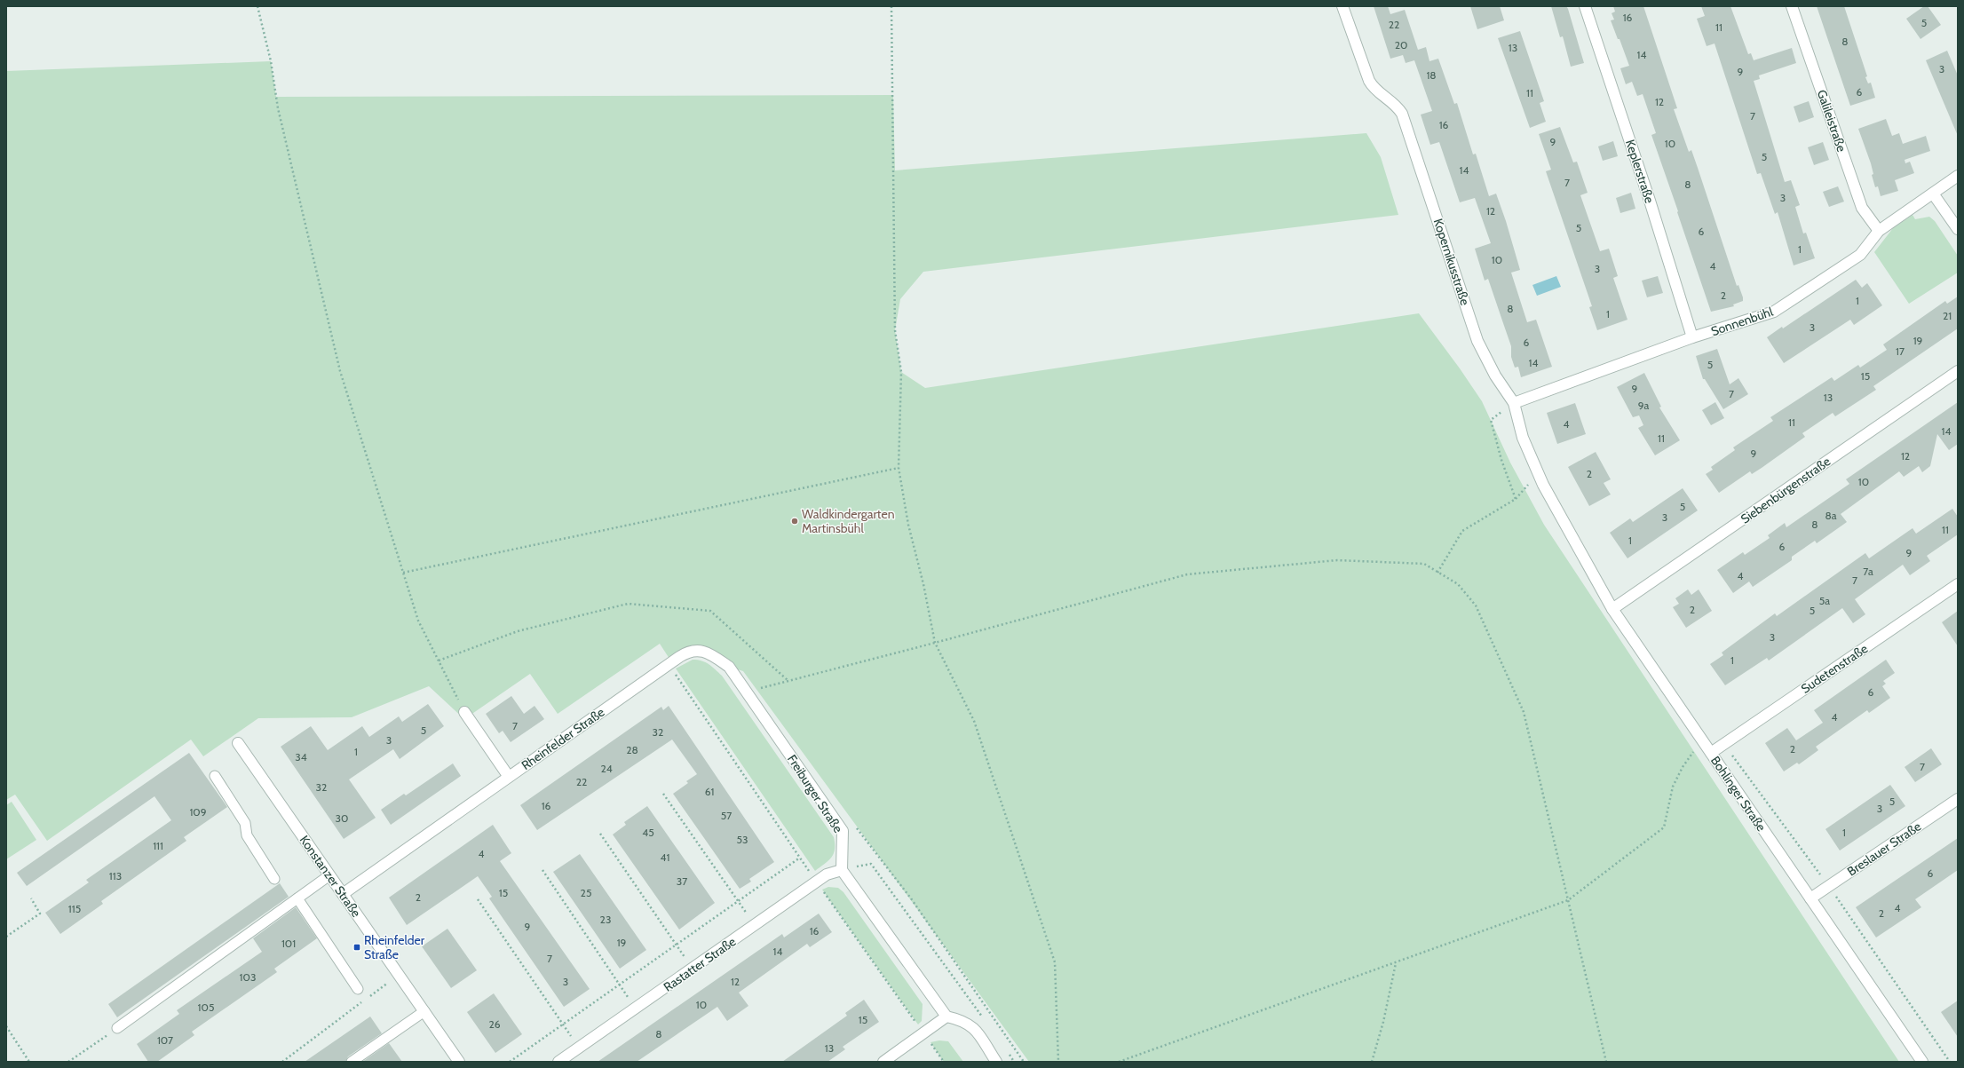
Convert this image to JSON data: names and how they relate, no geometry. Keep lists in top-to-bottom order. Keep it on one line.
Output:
{"streets":{"street":["Galileistraße","Keplerstraße","Kopernikusstraße","Sonnenbühl","Siebenbürgenstraße","Sudetenstraße","Rheinfelder Straße","Freiburger Straße","Bohlinger Straße","Breslauer Straße","Konstanzer Straße","Rastatter Straße"]},"crossings":[["Galileistraße","Sonnenbühl"],["Keplerstraße","Sonnenbühl"],["Kopernikusstraße","Sonnenbühl"],["Kopernikusstraße","Bohlinger Straße"],["Siebenbürgenstraße","Bohlinger Straße"],["Sudetenstraße","Bohlinger Straße"],["Rheinfelder Straße","Freiburger Straße"],["Rheinfelder Straße","Konstanzer Straße"],["Freiburger Straße","Rastatter Straße"],["Bohlinger Straße","Breslauer Straße"]],"places":{"other":["Waldkindergarten Martinsbühl"],"transit":["Rheinfelder Straße"]},"house_numbers":["16","5","22","11","8","20","13","14","3","9","18","6","11","12","7","16","9","10","5","14","7","8","3","12","5","6","1","10","4","3","2","1","8","1","21","3","19","6","17","14","5","15","9","7","13","9a","11","4","14","11","9","12","2","10","5","8a","3","8","11","1","6","9","7a","4","7","5a","2","5","3","1","6","4","7","5","32","3","2","28","1","34","7","24","22","32","61","5","16","3","109","57","30","45","1","53","111","4","41","6","113","37","15","25","2","4","115","2","23","9","16","19","101","14","7","103","3","12","10","105","15","26","8","107","13"]}
